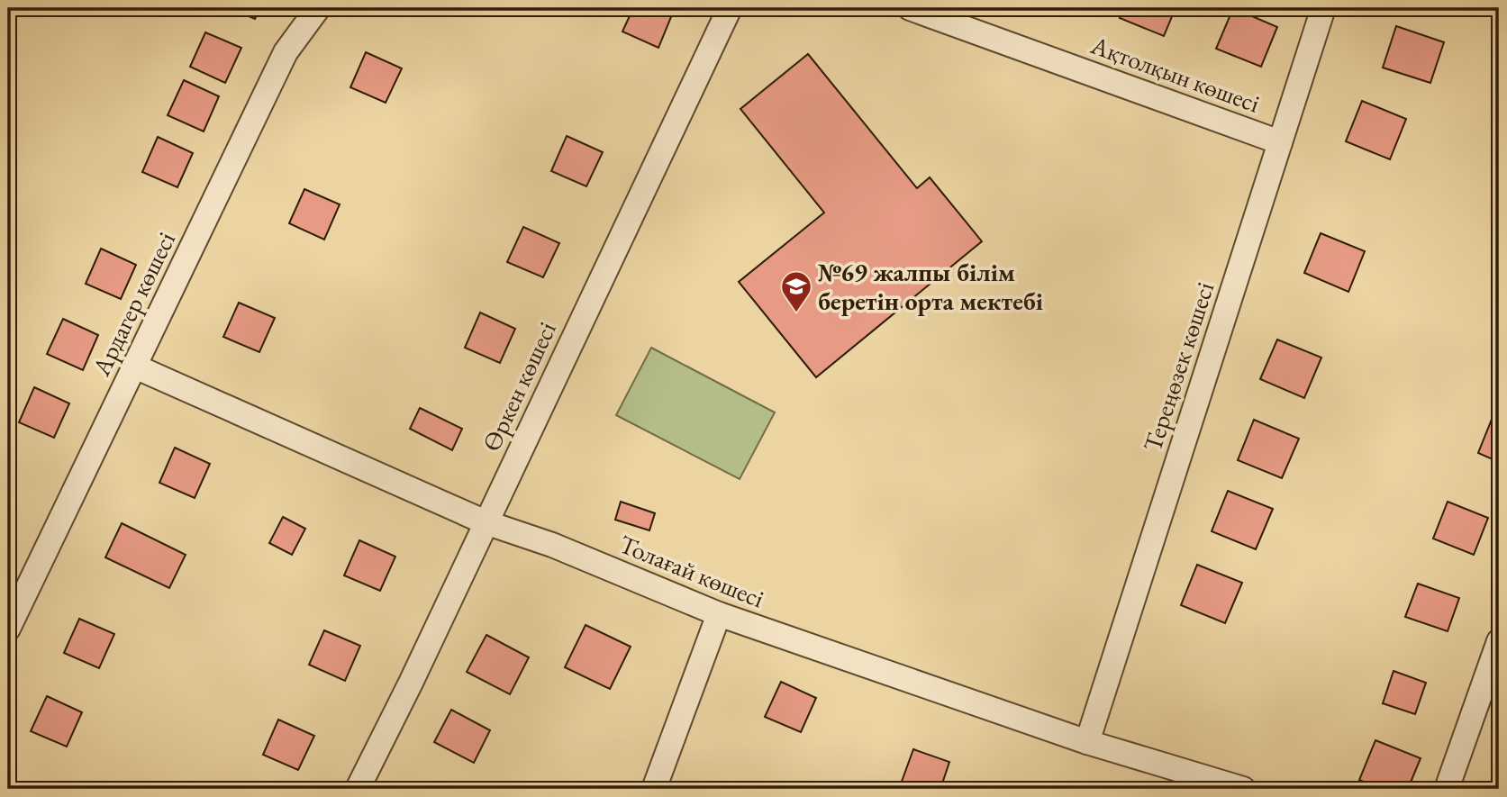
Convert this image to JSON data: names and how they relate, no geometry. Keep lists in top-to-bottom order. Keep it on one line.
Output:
{"streets":{"street":["Ақтолқын көшесі","Ардагер көшесі","Тереңөзек көшесі","Өркен көшесі","Толағай көшесі"]},"crossings":[["Ақтолқын көшесі","Тереңөзек көшесі"],["Ардагер көшесі","Толағай көшесі"],["Тереңөзек көшесі","Толағай көшесі"],["Өркен көшесі","Толағай көшесі"]],"places":{"school or university":["№69 жалпы білім беретін орта мектебі"]}}
